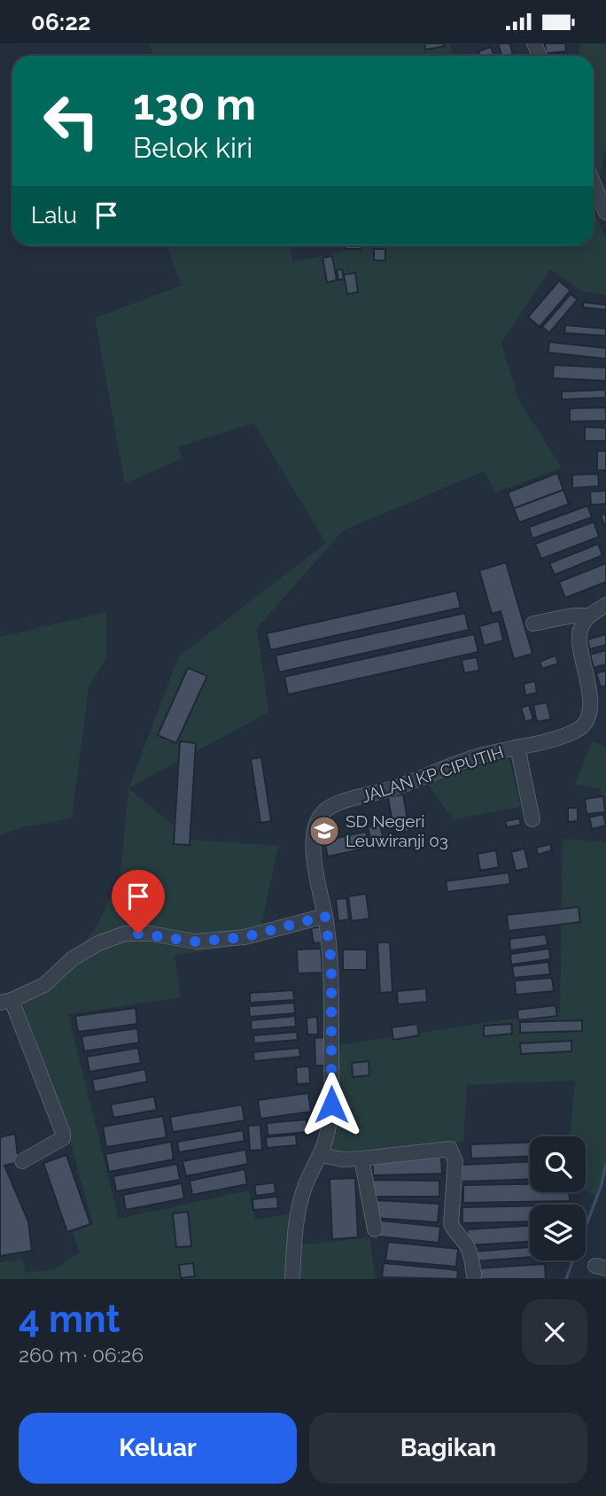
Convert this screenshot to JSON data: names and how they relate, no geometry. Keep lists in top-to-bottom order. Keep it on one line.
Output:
{"streets":{"street":["JALAN KP CIPUTIH"]},"places":{"school or university":["SD Negeri Leuwiranji 03"]},"page":{"status":"06:22","turn":["130 m","Belok kiri"],"then":"Lalu","heading":["4 mnt","260 m · 06:26"],"buttons":["Keluar","Bagikan"]}}
